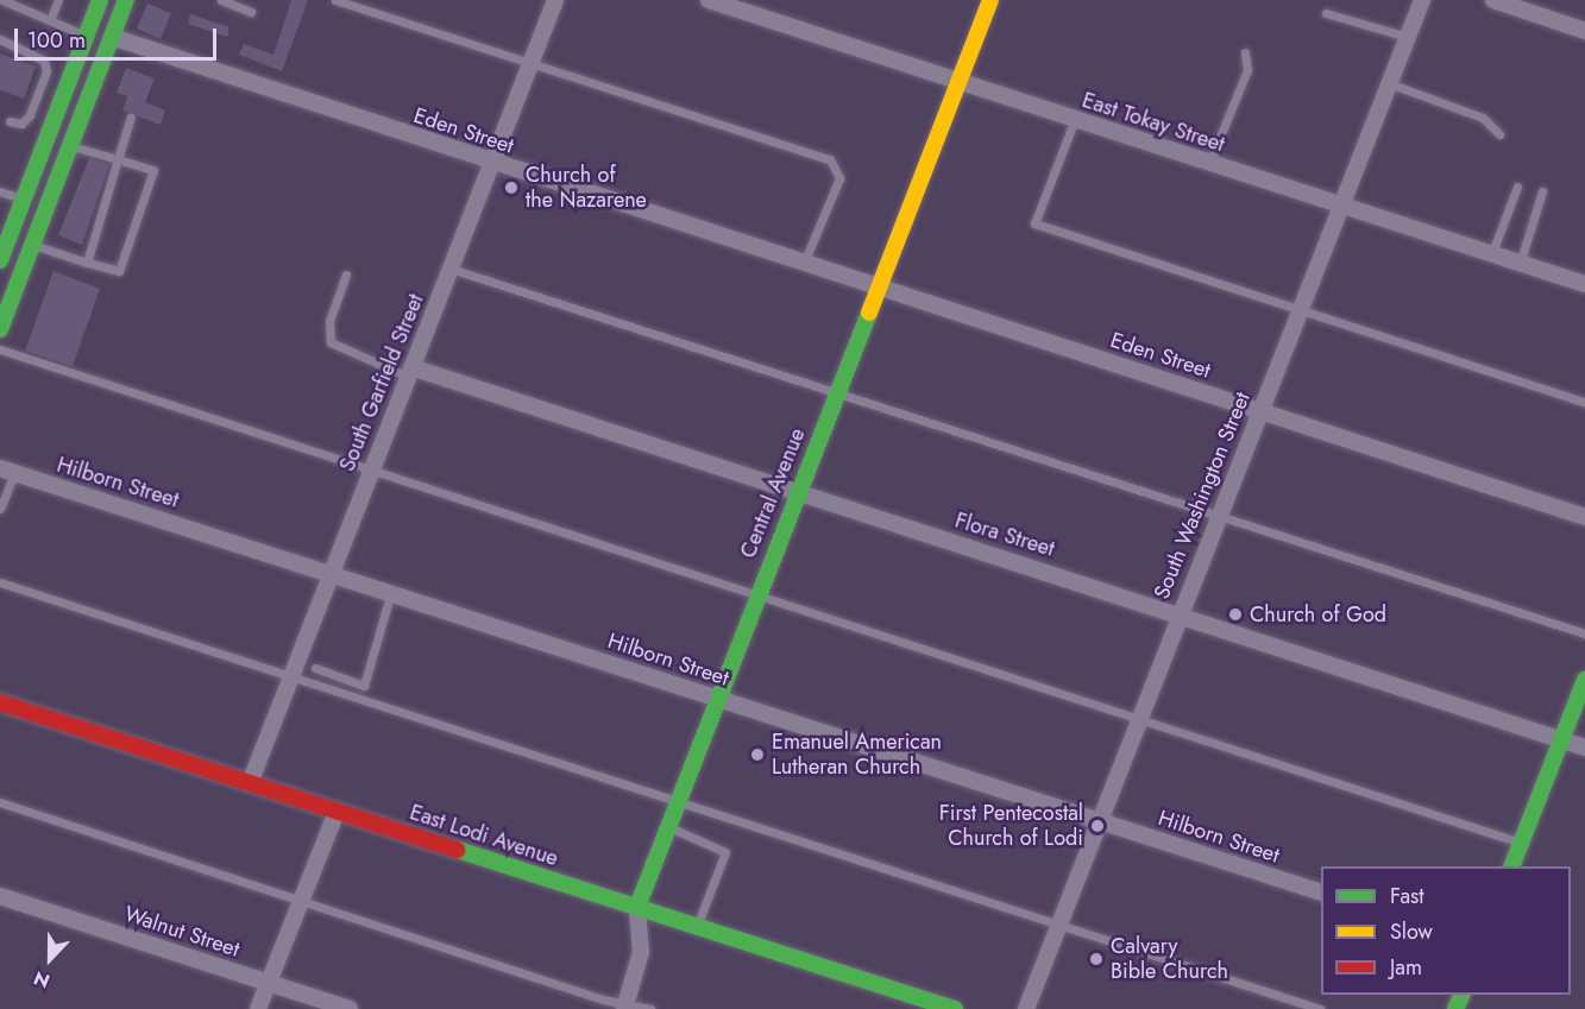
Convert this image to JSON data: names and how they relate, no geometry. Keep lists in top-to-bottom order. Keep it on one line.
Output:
{"streets":{"main road":["Central Avenue","East Lodi Avenue"],"street":["East Tokay Street","Eden Street","South Garfield Street","Hilborn Street","South Washington Street","Flora Street","Walnut Street"]},"crossings":[["East Tokay Street","Central Avenue"],["East Tokay Street","South Washington Street"],["Eden Street","South Garfield Street"],["Eden Street","Central Avenue"],["Eden Street","South Washington Street"],["South Garfield Street","Hilborn Street"],["South Garfield Street","Flora Street"],["South Garfield Street","East Lodi Avenue"],["Hilborn Street","Central Avenue"],["Hilborn Street","South Washington Street"],["Central Avenue","Flora Street"],["Central Avenue","East Lodi Avenue"],["South Washington Street","Flora Street"]],"places":["Church of the Nazarene","Church of God","Emanuel American Lutheran Church","First Pentecostal Church of Lodi","Calvary Bible Church"],"legend":["Fast","Slow","Jam"],"scale_bar":"100 m","north":"bottom"}
